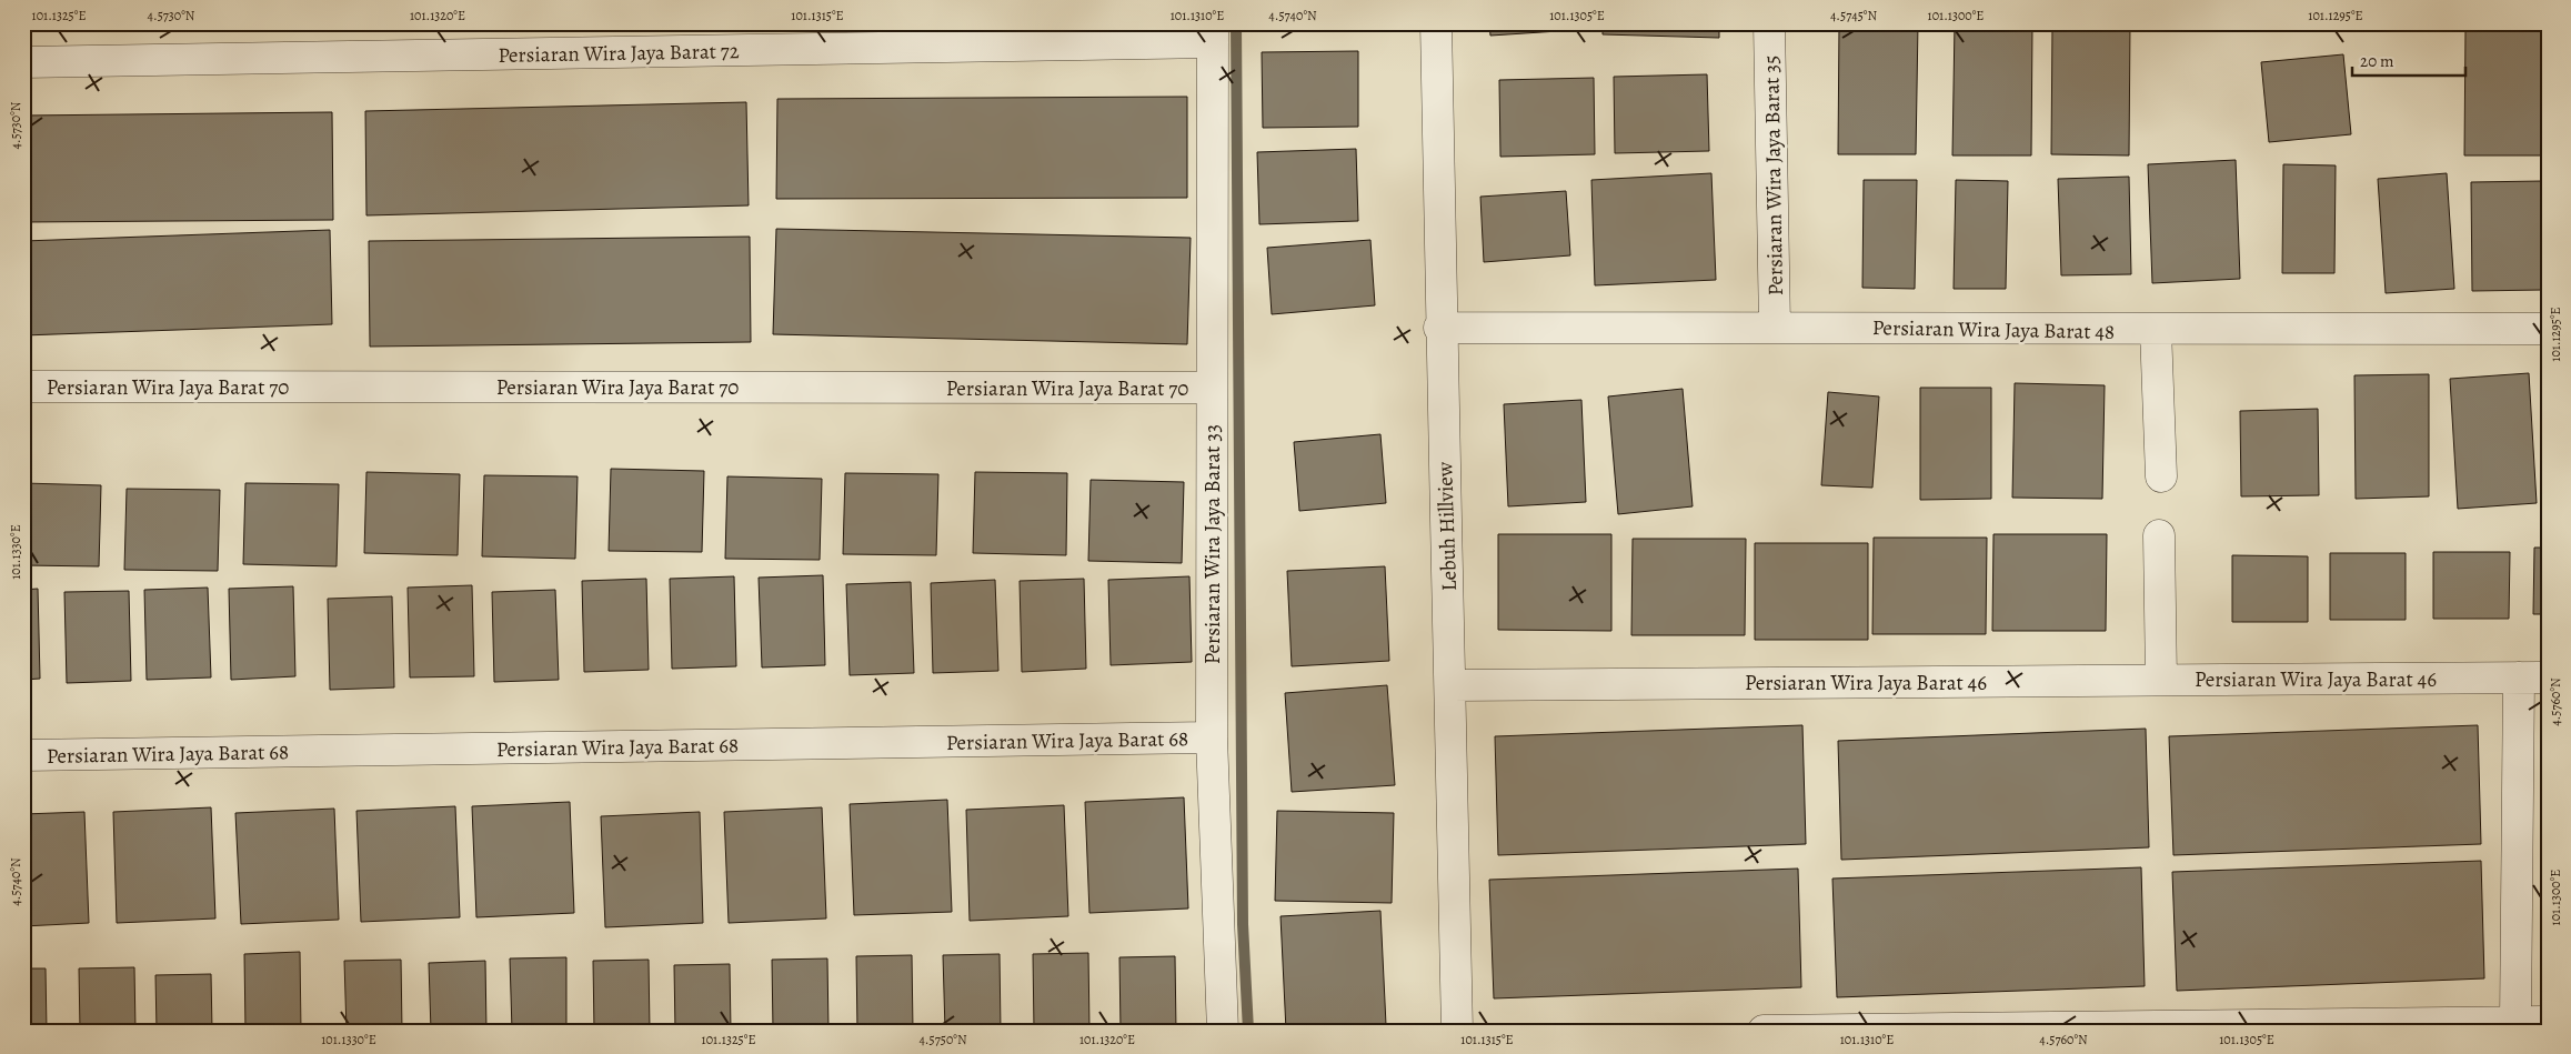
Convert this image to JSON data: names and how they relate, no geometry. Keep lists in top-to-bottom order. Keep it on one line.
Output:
{"streets":{"street":["Persiaran Wira Jaya Barat 72","Persiaran Wira Jaya Barat 35","Persiaran Wira Jaya Barat 48","Persiaran Wira Jaya Barat 70","Lebuh Hillview","Persiaran Wira Jaya Barat 33","Persiaran Wira Jaya Barat 46","Persiaran Wira Jaya Barat 68"]},"crossings":[["Persiaran Wira Jaya Barat 72","Persiaran Wira Jaya Barat 33"],["Persiaran Wira Jaya Barat 35","Persiaran Wira Jaya Barat 48"],["Persiaran Wira Jaya Barat 48","Lebuh Hillview"],["Persiaran Wira Jaya Barat 70","Persiaran Wira Jaya Barat 33"],["Lebuh Hillview","Persiaran Wira Jaya Barat 46"],["Persiaran Wira Jaya Barat 33","Persiaran Wira Jaya Barat 68"]],"scale_bar":"20 m","coordinates":["101.1325°E","4.5730°N","101.1320°E","101.1315°E","101.1310°E","4.5740°N","101.1305°E","4.5745°N","101.1300°E","101.1295°E","101.1330°E","4.5760°N","4.5750°N"]}
